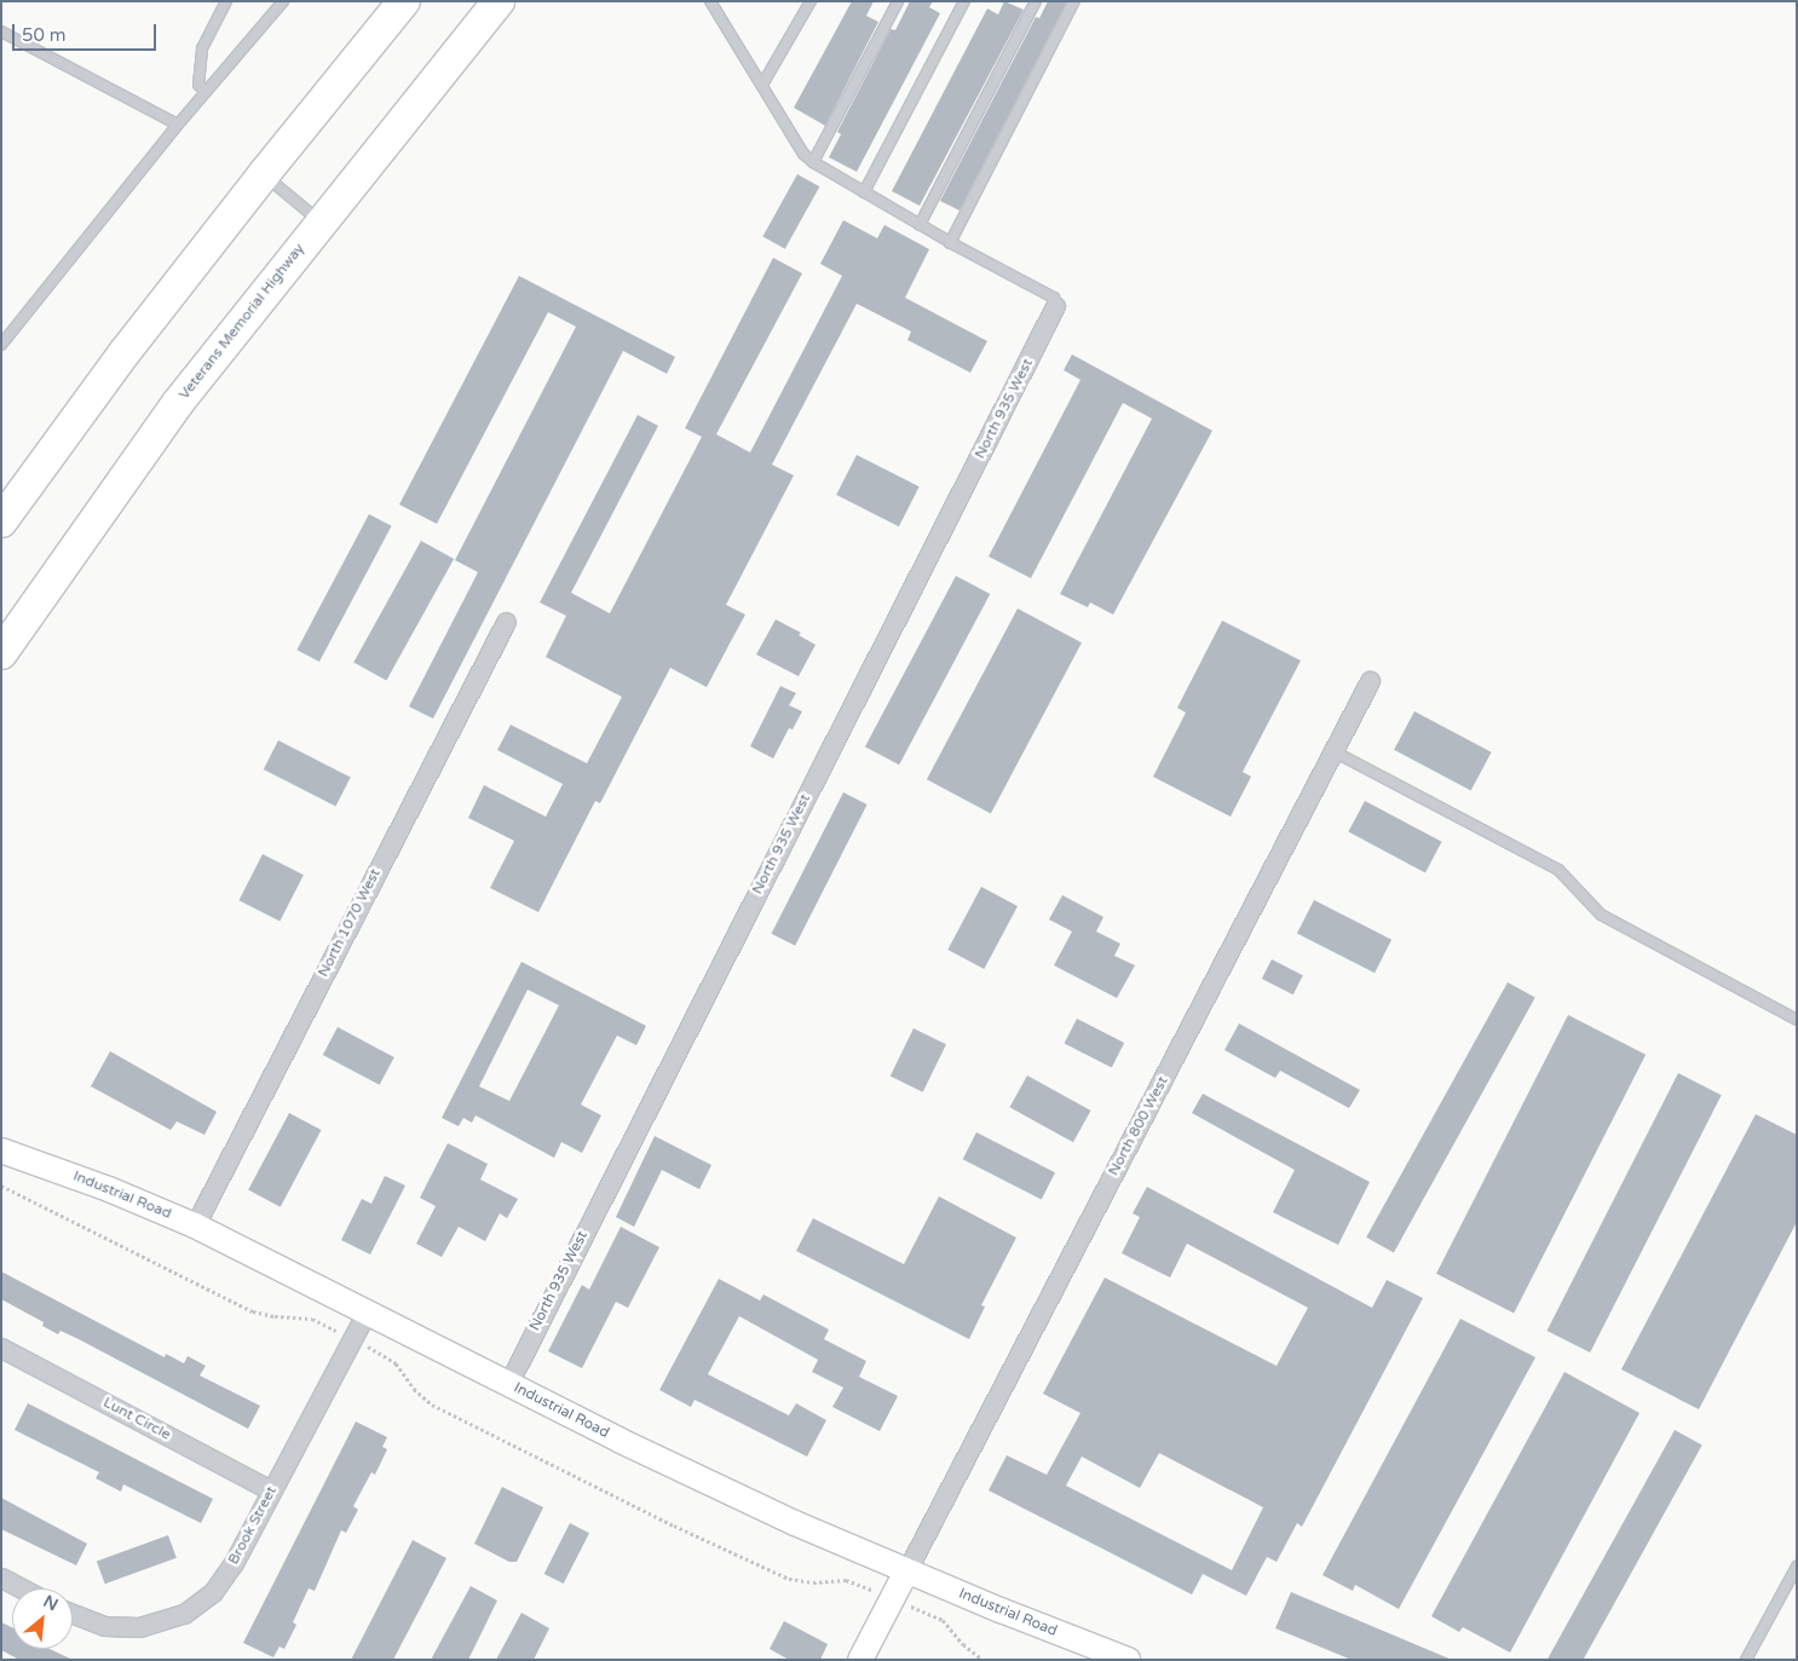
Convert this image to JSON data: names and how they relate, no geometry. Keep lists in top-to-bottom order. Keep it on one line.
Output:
{"streets":{"highway":["Veterans Memorial Highway"],"street":["North 935 West","North 1070 West","North 800 West","Industrial Road","Lunt Circle","Brook Street"]},"crossings":[["North 935 West","Industrial Road"],["North 1070 West","Industrial Road"],["North 800 West","Industrial Road"],["Industrial Road","Brook Street"],["Lunt Circle","Brook Street"]],"scale_bar":"50 m","north":"top right"}
